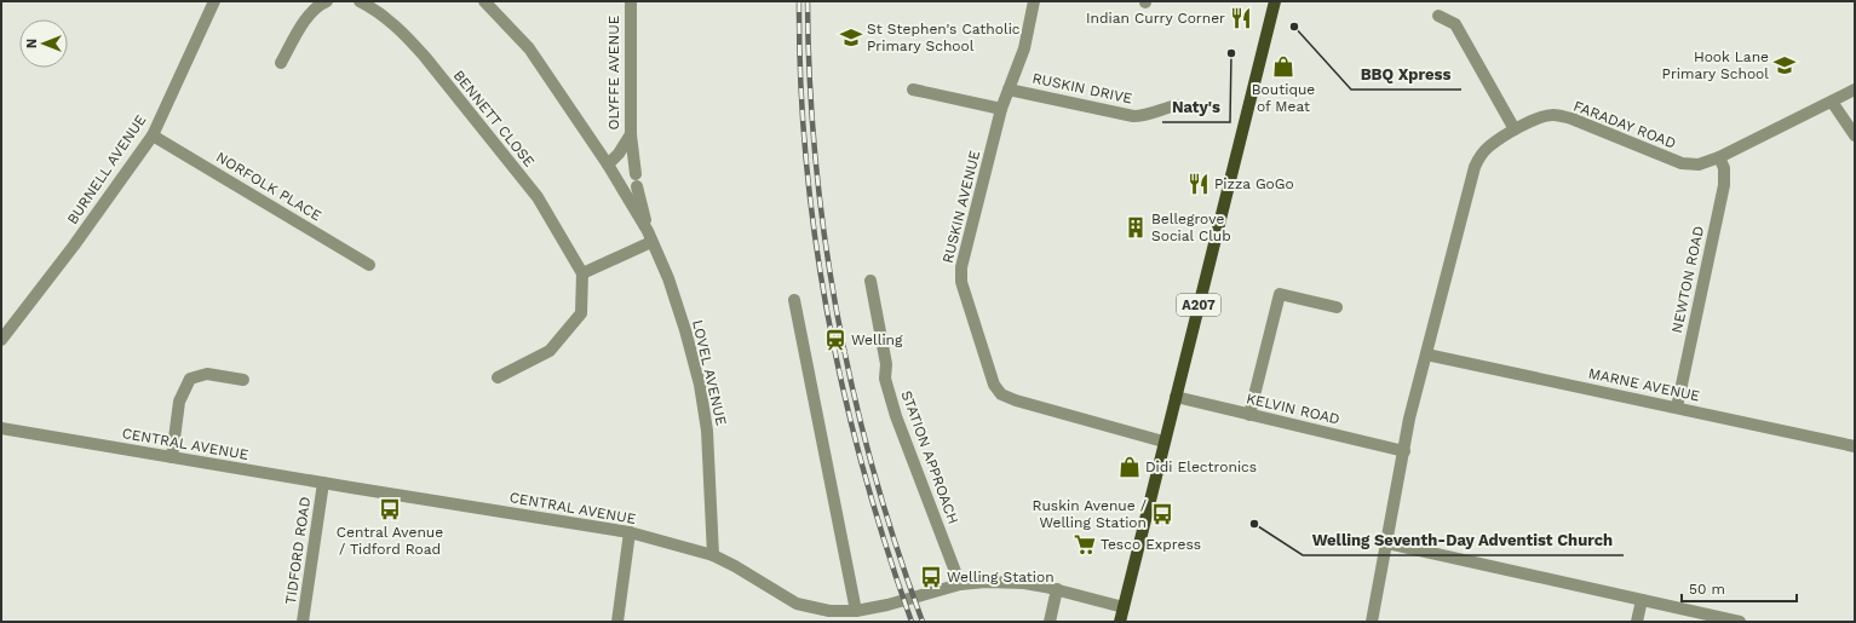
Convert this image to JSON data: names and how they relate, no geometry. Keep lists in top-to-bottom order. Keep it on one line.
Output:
{"streets":{"main road":["A207"],"street":["OLYFFE AVENUE","RUSKIN DRIVE","BENNETT CLOSE","FARADAY ROAD","BURNELL AVENUE","NORFOLK PLACE","RUSKIN AVENUE","NEWTON ROAD","LOVEL AVENUE","MARNE AVENUE","KELVIN ROAD","CENTRAL AVENUE","STATION APPROACH","TIDFORD ROAD"]},"crossings":[["OLYFFE AVENUE","LOVEL AVENUE"],["RUSKIN DRIVE","RUSKIN AVENUE"],["FARADAY ROAD","NEWTON ROAD"],["FARADAY ROAD","MARNE AVENUE"],["FARADAY ROAD","KELVIN ROAD"],["BURNELL AVENUE","NORFOLK PLACE"],["RUSKIN AVENUE","A207"],["NEWTON ROAD","MARNE AVENUE"],["A207","KELVIN ROAD"],["A207","CENTRAL AVENUE"],["LOVEL AVENUE","CENTRAL AVENUE"],["CENTRAL AVENUE","STATION APPROACH"],["CENTRAL AVENUE","TIDFORD ROAD"]],"places":{"restaurant":["Indian Curry Corner","Pizza GoGo"],"other":["BBQ Xpress","Naty's","Welling Seventh-Day Adventist Church"],"school or university":["St Stephen's Catholic Primary School","Hook Lane Primary School"],"shop":["Boutique of Meat","Didi Electronics"],"building":["Bellegrove Social Club"],"station":["Welling"],"bus stop":["Central Avenue / Tidford Road","Ruskin Avenue / Welling Station","Welling Station"],"supermarket":["Tesco Express"]},"scale_bar":"50 m","north":"left"}
